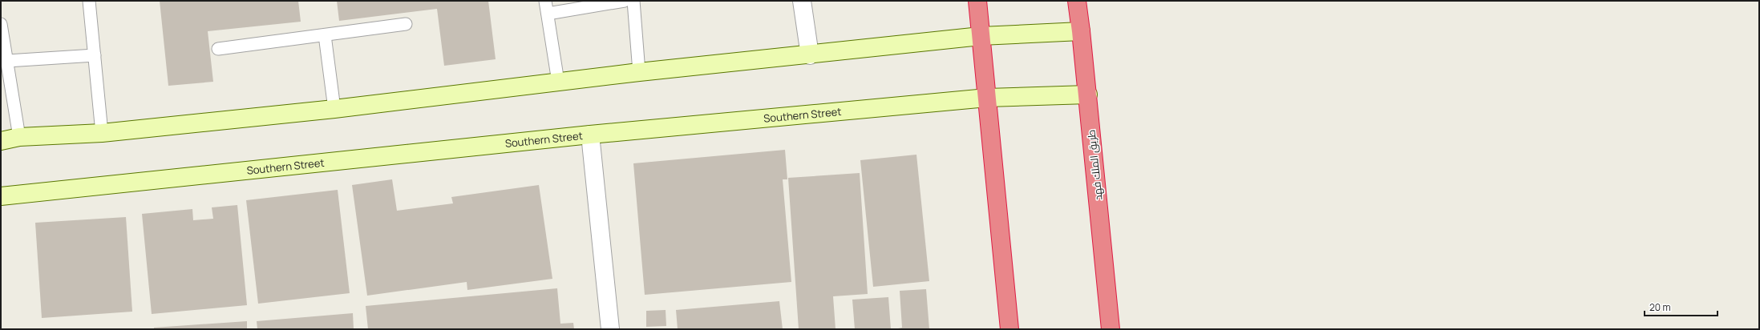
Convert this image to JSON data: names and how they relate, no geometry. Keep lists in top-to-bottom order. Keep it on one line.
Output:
{"streets":{"highway":["طريق الملك فهد"],"main road":["Southern Street"]},"crossings":[["Southern Street","طريق الملك فهد"]],"scale_bar":"20 m"}
